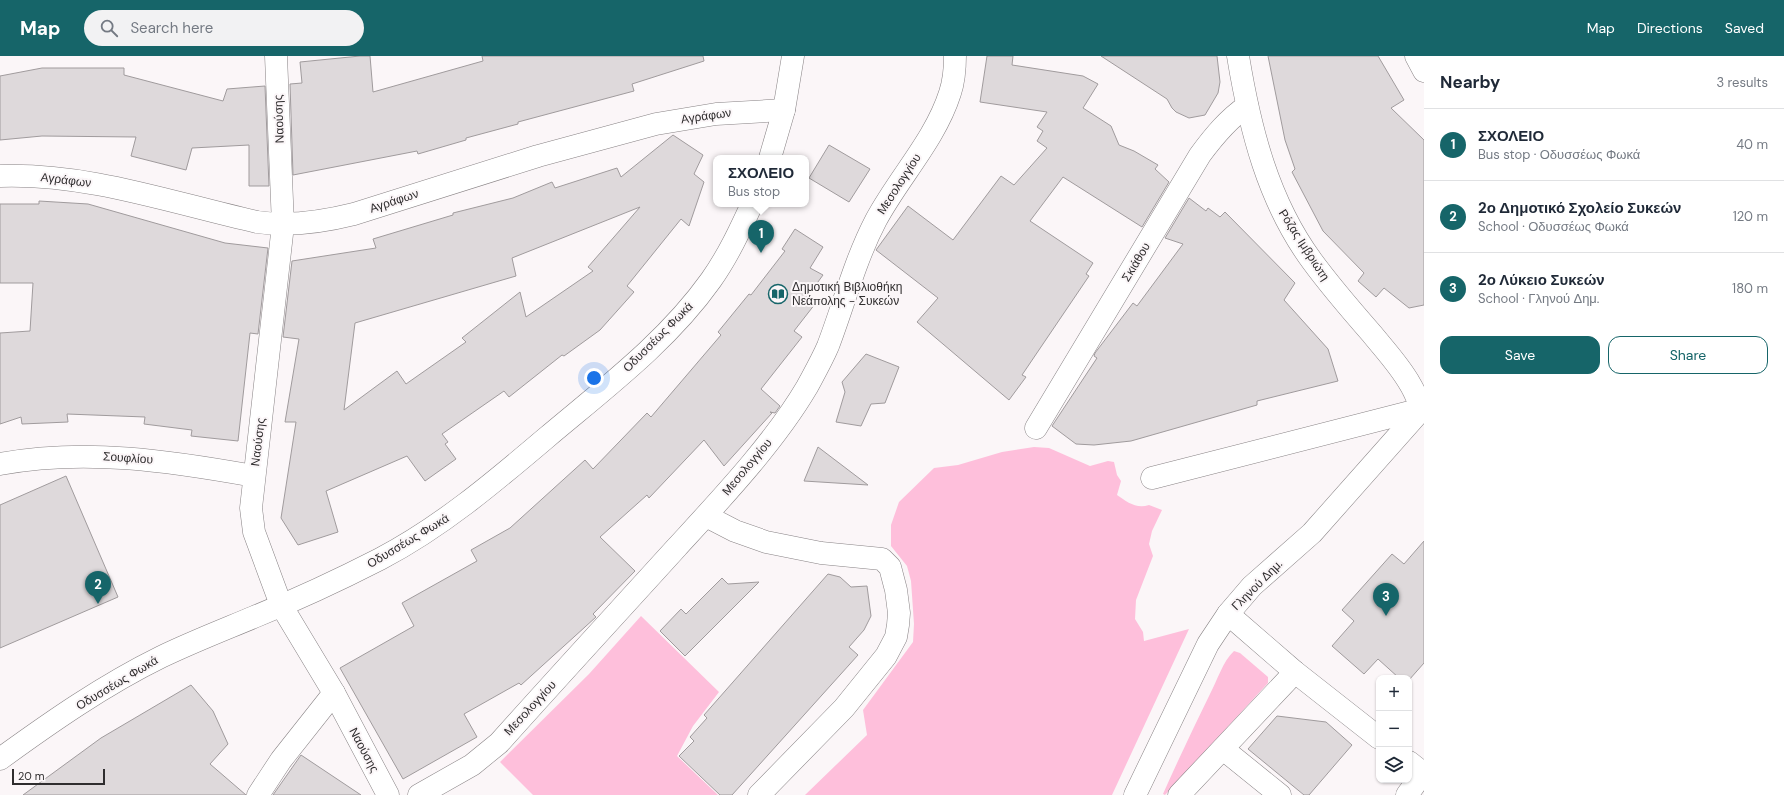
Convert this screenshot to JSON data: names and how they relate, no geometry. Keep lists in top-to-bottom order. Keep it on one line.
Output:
{"streets":{"street":["Αγράφων","Ναούσης","Μεσολογγίου","Ρόζας Ιμβριώτη","Σκιάθου","Οδυσσέως Φωκά","Σουφλίου","Γληνού Δημ."]},"crossings":[["Αγράφων","Ναούσης"],["Ναούσης","Οδυσσέως Φωκά"],["Ναούσης","Σουφλίου"],["Ρόζας Ιμβριώτη","Σκιάθου"],["Ρόζας Ιμβριώτη","Γληνού Δημ."]],"places":{"library":["Δημοτική Βιβλιοθήκη Νεάπολης - Συκεών"]},"scale_bar":"20 m","page":{"header":"Map","search":"Search here","nav":["Map","Directions","Saved"],"heading":["Nearby","3 results"],"list":[{"mark":"1","name":"ΣΧΟΛΕΙΟ","note":"Bus stop · Οδυσσέως Φωκά","value":"40 m"},{"mark":"2","name":"2ο Δημοτικό Σχολείο Συκεών","note":"School · Οδυσσέως Φωκά","value":"120 m"},{"mark":"3","name":"2ο Λύκειο Συκεών","note":"School · Γληνού Δημ.","value":"180 m"}],"popup":["ΣΧΟΛΕΙΟ","Bus stop"],"pins":["1","2","3"],"buttons":["Save","Share"],"map_buttons":["+","−"],"scale":"20 m"}}
